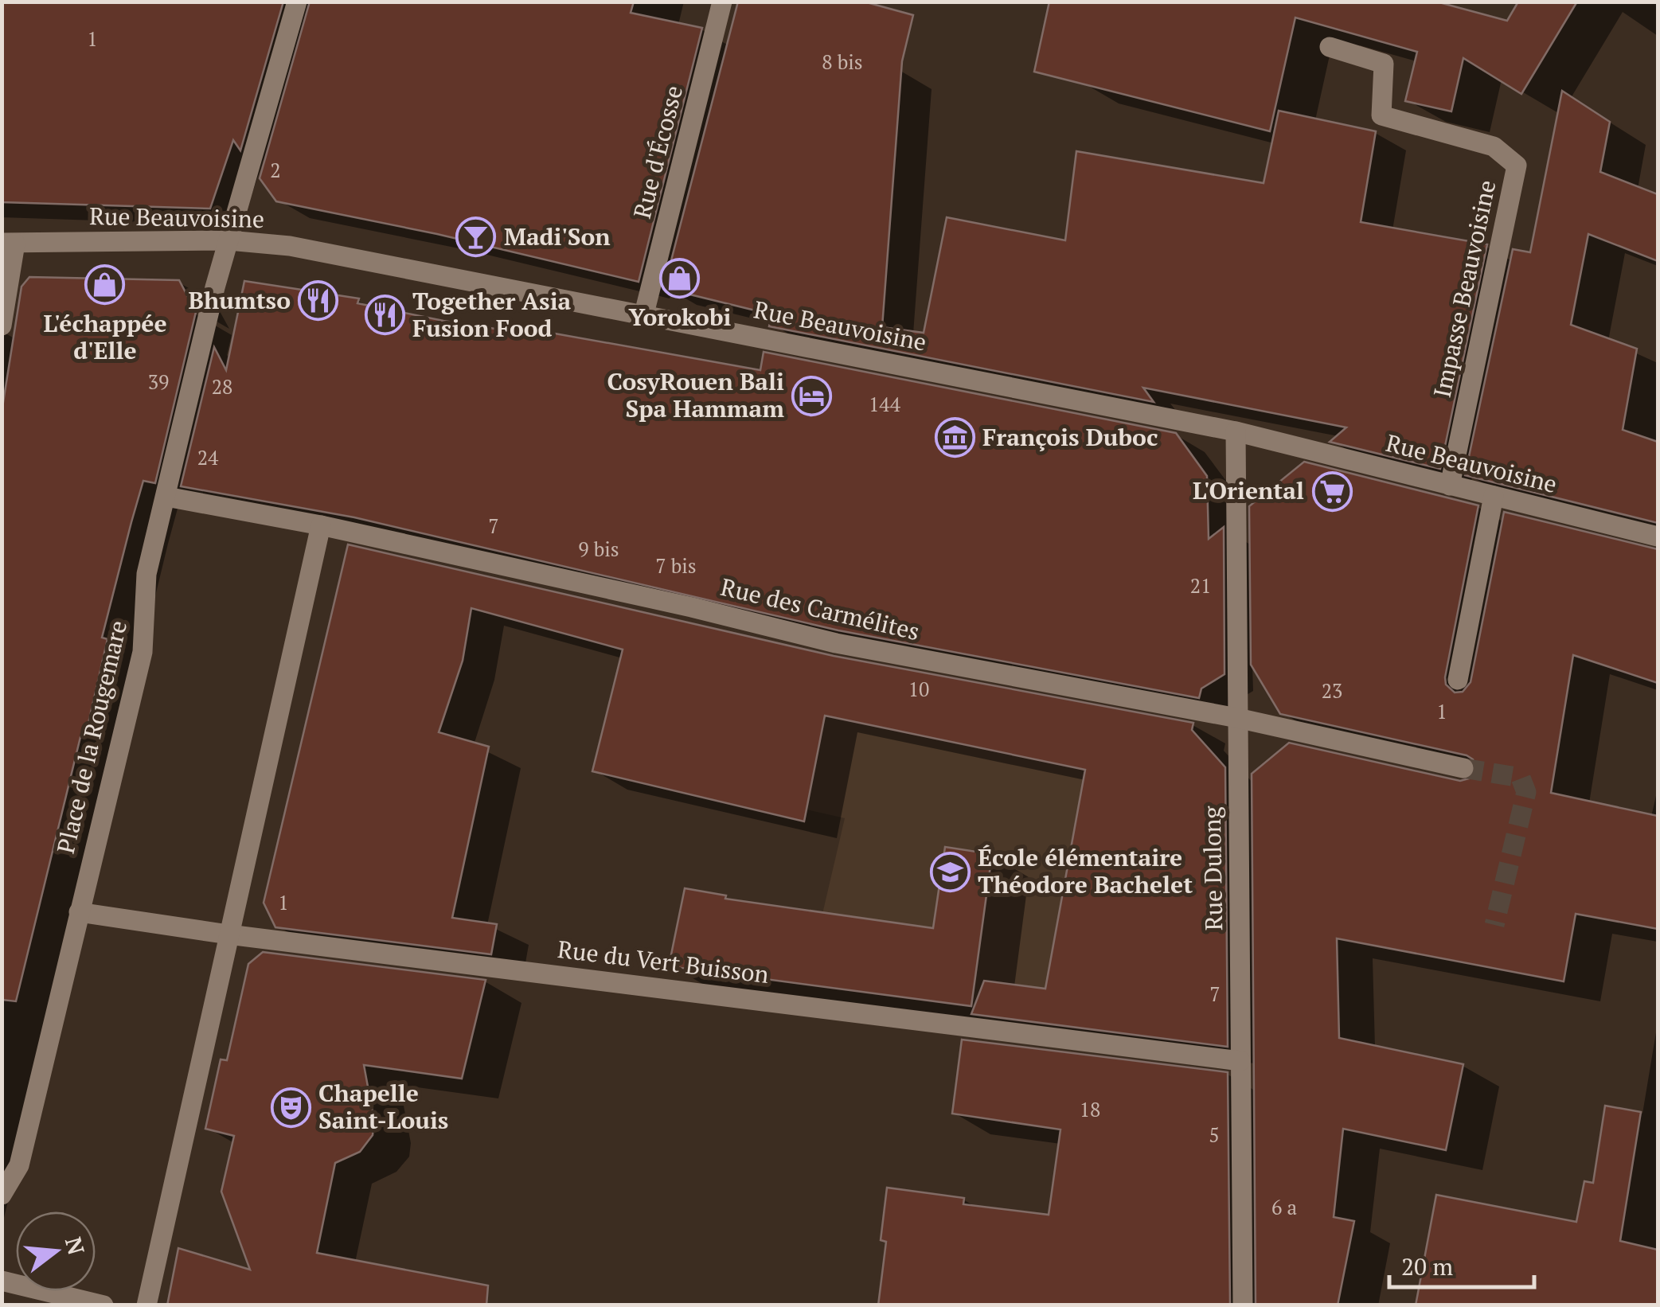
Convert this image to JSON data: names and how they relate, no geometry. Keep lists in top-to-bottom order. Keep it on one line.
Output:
{"streets":{"street":["Rue d'Écosse","Rue Beauvoisine","Impasse Beauvoisine","Rue des Carmélites","Place de la Rougemare","Rue Dulong","Rue du Vert Buisson"]},"crossings":[["Rue d'Écosse","Rue Beauvoisine"],["Rue Beauvoisine","Impasse Beauvoisine"],["Rue Beauvoisine","Place de la Rougemare"],["Rue Beauvoisine","Rue Dulong"],["Rue des Carmélites","Place de la Rougemare"],["Rue des Carmélites","Rue Dulong"],["Place de la Rougemare","Rue du Vert Buisson"],["Rue Dulong","Rue du Vert Buisson"]],"places":{"bar":["Madi'Son"],"shop":["Yorokobi","L'échappée d'Elle"],"restaurant":["Bhumtso","Together Asia Fusion Food"],"hotel":["CosyRouen Bali Spa Hammam"],"museum":["François Duboc"],"supermarket":["L'Oriental"],"school or university":["École élémentaire Théodore Bachelet"],"theatre":["Chapelle Saint-Louis"]},"house_numbers":["1","8 bis","2","39","28","144","24","7","9 bis","7 bis","21","10","23","1","1","7","18","5","6 a"],"scale_bar":"20 m","north":"right"}
